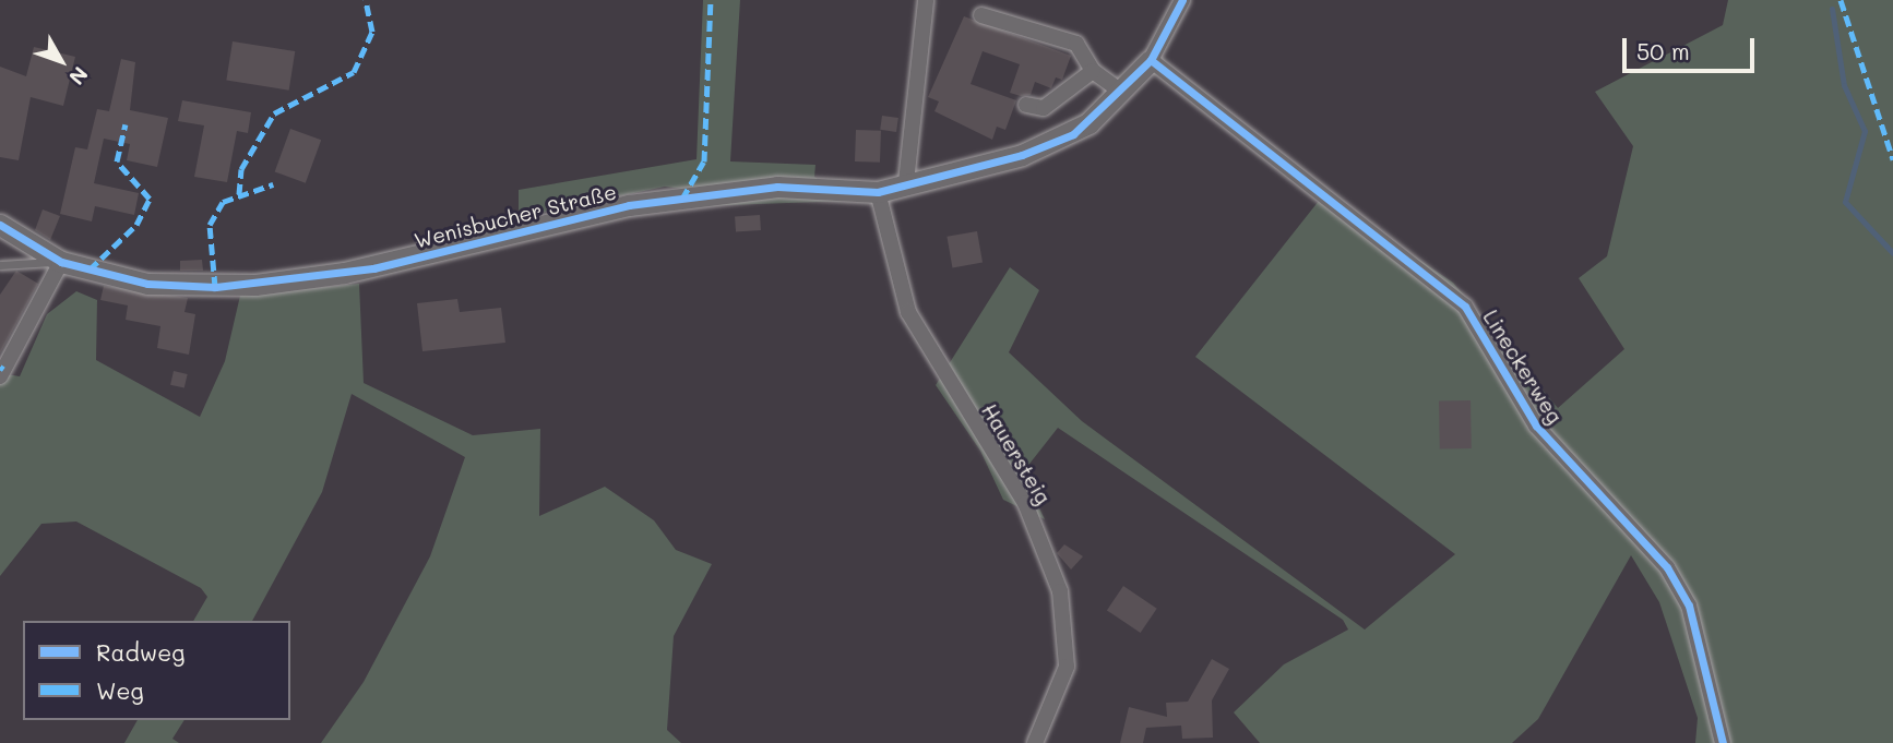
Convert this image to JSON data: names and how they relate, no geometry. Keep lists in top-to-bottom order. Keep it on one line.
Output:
{"streets":{"street":["Wenisbucher Straße","Lineckerweg","Hauersteig"]},"crossings":[["Wenisbucher Straße","Lineckerweg"],["Wenisbucher Straße","Hauersteig"]],"legend":["Radweg","Weg"],"scale_bar":"50 m","north":"bottom right"}
